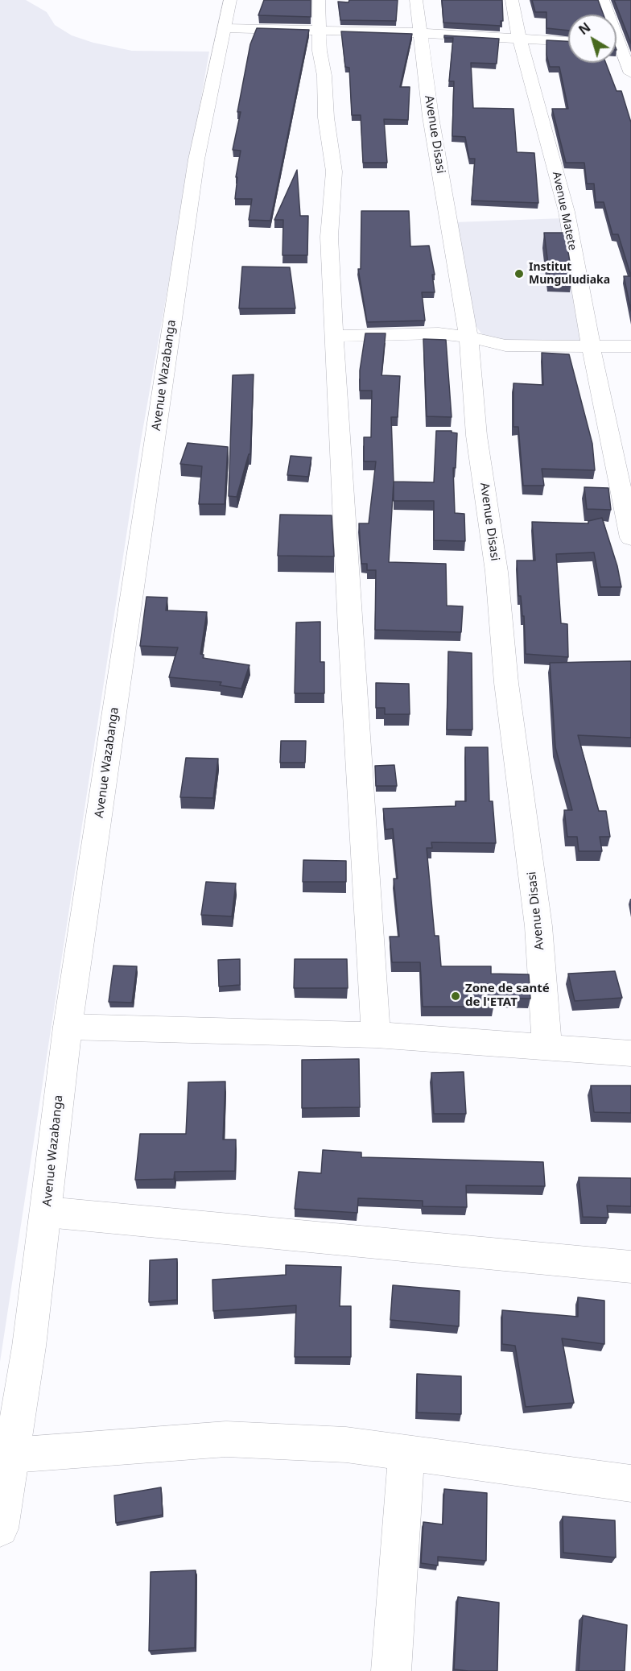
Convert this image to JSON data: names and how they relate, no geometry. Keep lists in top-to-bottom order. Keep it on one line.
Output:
{"streets":{"street":["Avenue Disasi","Avenue Matete","Avenue Wazabanga"]},"places":["Institut Munguludiaka","Zone de santé de l'ETAT"],"north":"top left"}
